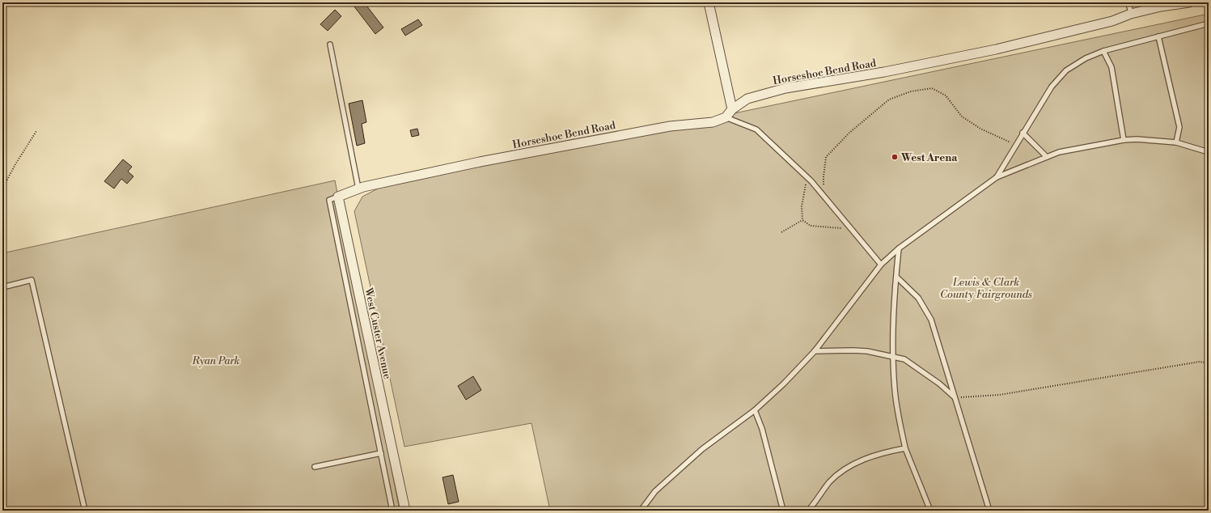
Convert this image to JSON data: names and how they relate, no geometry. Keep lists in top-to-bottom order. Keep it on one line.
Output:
{"streets":{"street":["Horseshoe Bend Road","West Custer Avenue"]},"parks":["Lewis & Clark County Fairgrounds","Ryan Park"],"places":["West Arena"]}
